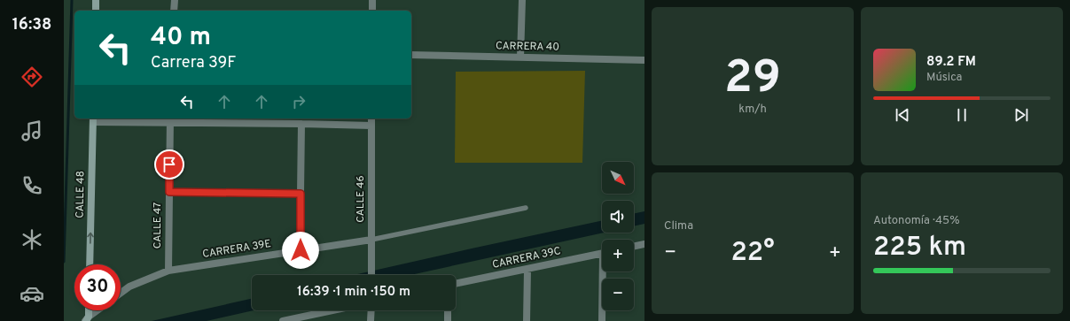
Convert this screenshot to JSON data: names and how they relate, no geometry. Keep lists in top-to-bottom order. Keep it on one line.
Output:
{"streets":{"street":["CARRERA 40","CALLE 48","CALLE 46","CALLE 47","CARRERA 39E","CARRERA 39C"]},"crossings":[["CALLE 46","CARRERA 39E"],["CALLE 47","CARRERA 39E"]],"one_way":["CALLE 48"],"north":"bottom right","page":{"tabs":"16:38","tile":[["29","km/h"],"Clima",["Autonomía · 45%","225 km"]],"turn":["40 m","Carrera 39F"],"song":["89.2 FM","Música"],"map_buttons":["+","−"],"heat":["−","22°","+"],"limit":"30","trip":"16:39 · 1 min · 150 m"}}
